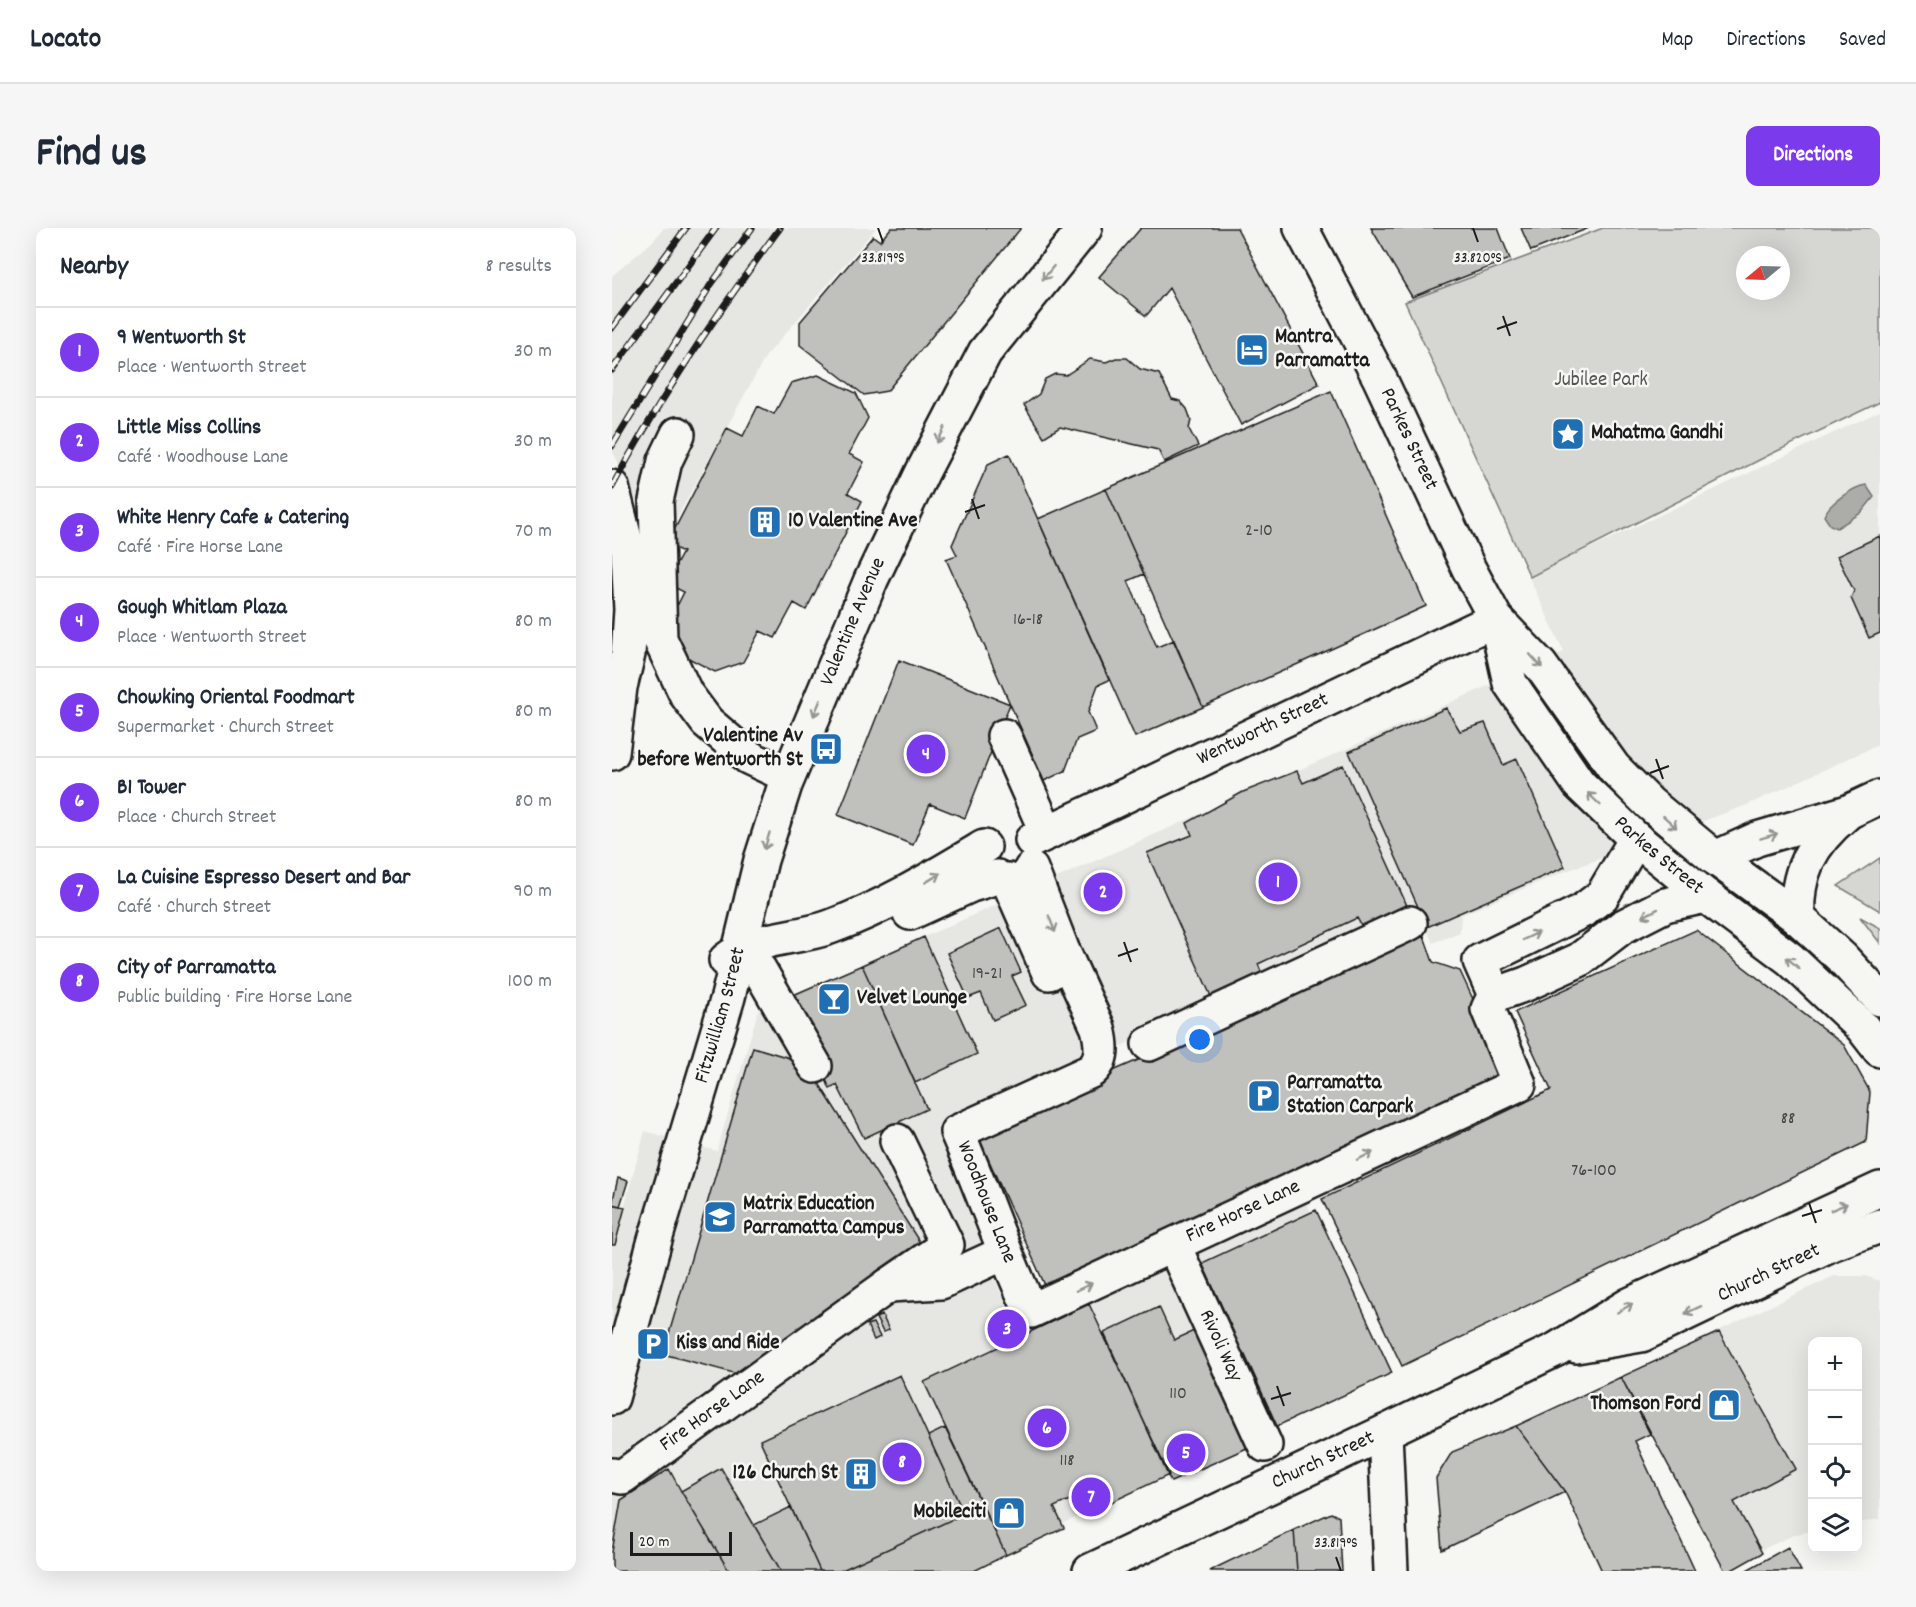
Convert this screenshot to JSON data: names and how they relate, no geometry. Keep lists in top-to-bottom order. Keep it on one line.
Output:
{"streets":{"street":["Parkes Street","Valentine Avenue","Wentworth Street","Fitzwilliam Street","Woodhouse Lane","Fire Horse Lane","Church Street","Rivoli Way"]},"crossings":[["Parkes Street","Wentworth Street"],["Valentine Avenue","Wentworth Street"],["Valentine Avenue","Fitzwilliam Street"],["Wentworth Street","Fitzwilliam Street"],["Woodhouse Lane","Fire Horse Lane"],["Fire Horse Lane","Rivoli Way"]],"one_way":["Valentine Avenue","Fire Horse Lane"],"parks":["Jubilee Park"],"places":{"hotel":["Mantra Parramatta"],"place":["Mahatma Gandhi"],"building":["10 Valentine Ave","126 Church St"],"bus stop":["Valentine Av before Wentworth St"],"bar":["Velvet Lounge"],"parking":["Parramatta Station Carpark","Kiss and Ride"],"school or university":["Matrix Education Parramatta Campus"],"shop":["Thomson Ford","Mobileciti"]},"house_numbers":["2-10","16-18","19-21","88","76-100","110","118"],"scale_bar":"20 m","north":"left","page":{"header":"Locato","nav":["Map","Directions","Saved"],"title":"Find us","buttons":"Directions","heading":["Nearby","8 results"],"list":[{"mark":"1","name":"9 Wentworth St","note":"Place · Wentworth Street","value":"30 m"},{"mark":"2","name":"Little Miss Collins","note":"Café · Woodhouse Lane","value":"30 m"},{"mark":"3","name":"White Henry Cafe & Catering","note":"Café · Fire Horse Lane","value":"70 m"},{"mark":"4","name":"Gough Whitlam Plaza","note":"Place · Wentworth Street","value":"80 m"},{"mark":"5","name":"Chowking Oriental Foodmart","note":"Supermarket · Church Street","value":"80 m"},{"mark":"6","name":"B1 Tower","note":"Place · Church Street","value":"80 m"},{"mark":"7","name":"La Cuisine Espresso Desert and Bar","note":"Café · Church Street","value":"90 m"},{"mark":"8","name":"City of Parramatta","note":"Public building · Fire Horse Lane","value":"100 m"}],"pins":["4","1","2","3","6","5","8","7"],"map_buttons":["+","−"],"scale":"20 m"},"coordinates":["33.819°S","33.820°S"]}
